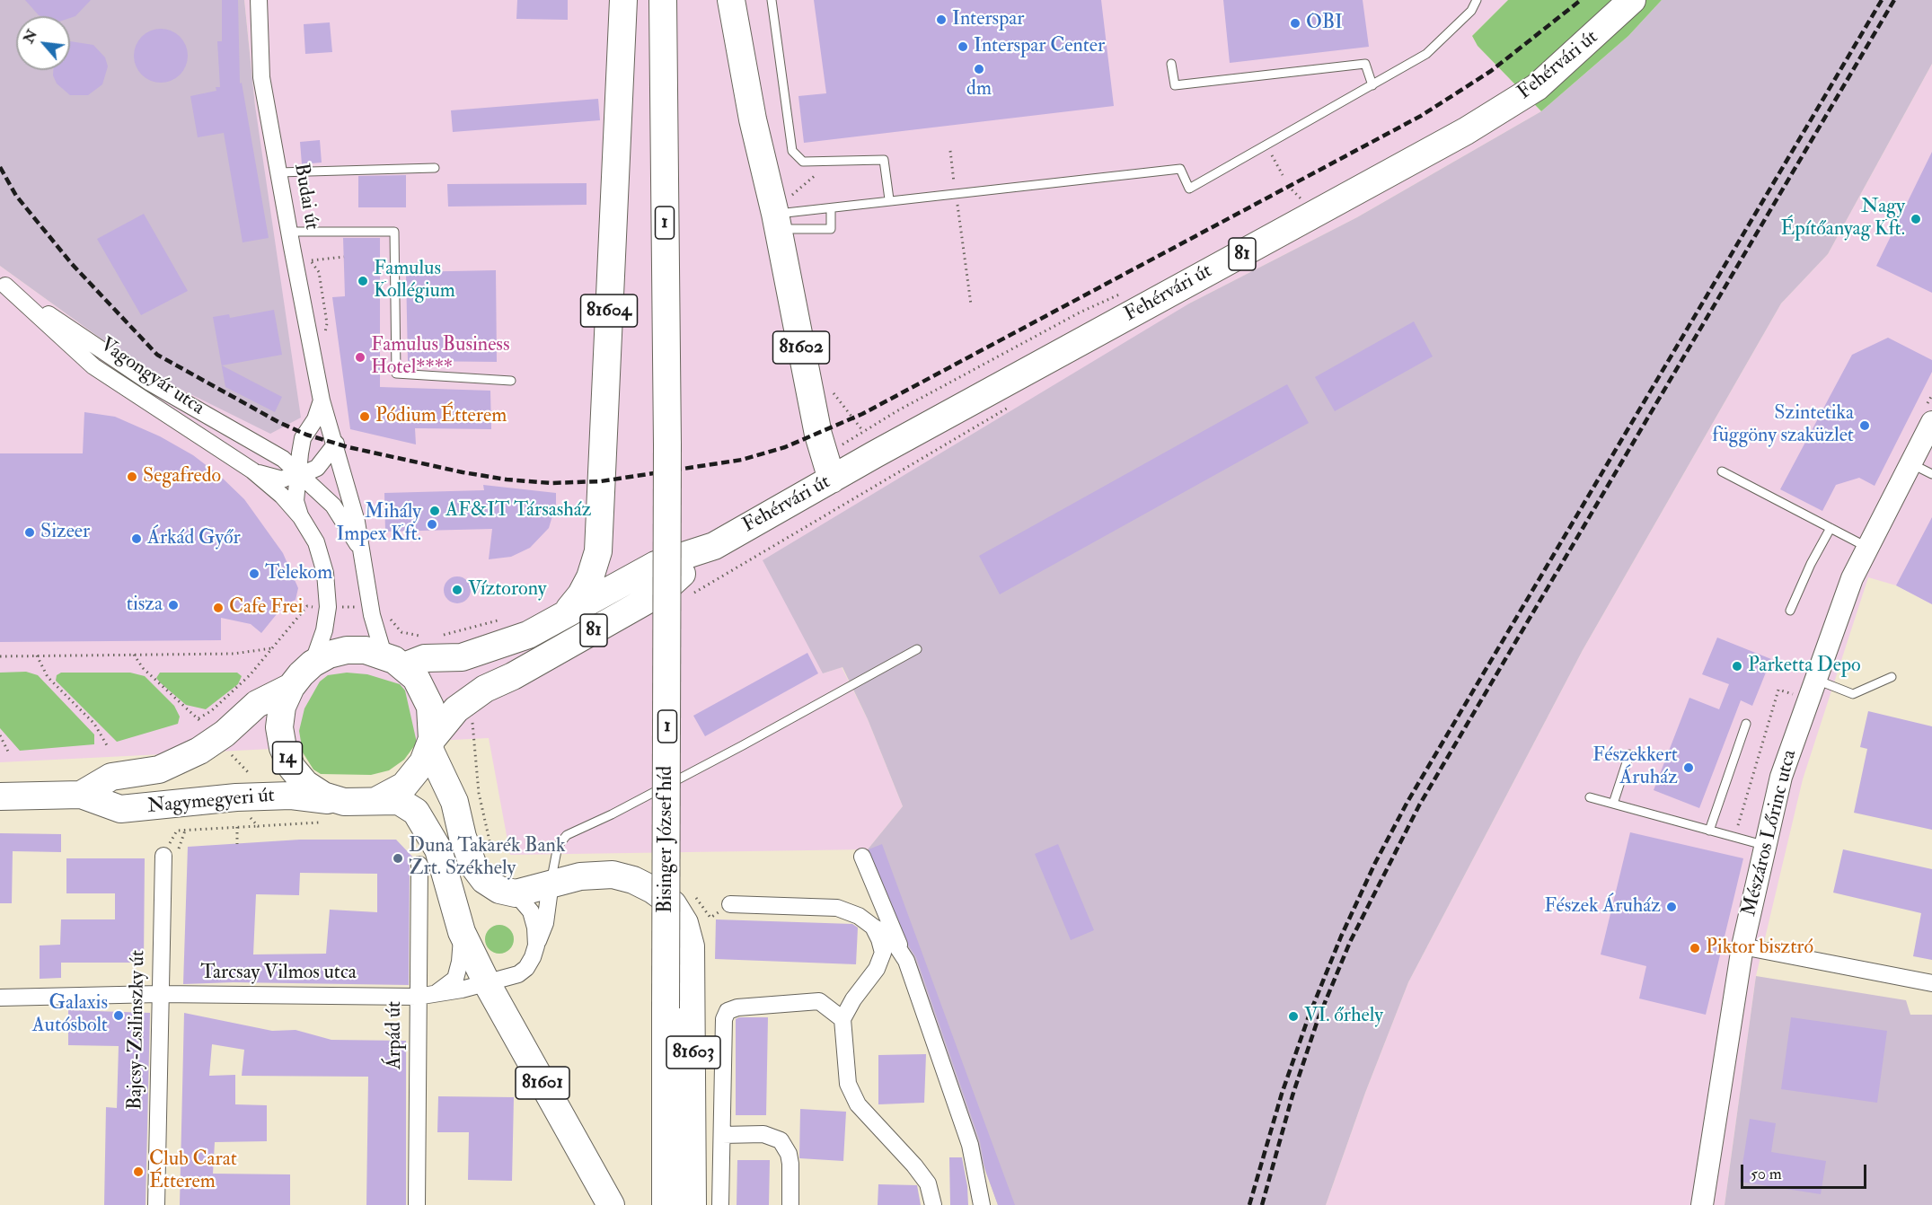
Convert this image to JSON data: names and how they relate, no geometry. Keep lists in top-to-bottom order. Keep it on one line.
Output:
{"streets":{"main road":["Fehérvári út","1","81","81604","81602","14","Nagymegyeri út","Bisinger József híd","81603","81601"],"street":["Budai út","Vagongyár utca","Mészáros Lőrinc utca","Tarcsay Vilmos utca","Bajcsy-Zsilinszky út","Árpád út"]},"crossings":[["Fehérvári út","Budai út"],["Fehérvári út","81604"],["Fehérvári út","81602"],["Fehérvári út","14"],["Fehérvári út","Nagymegyeri út"],["Fehérvári út","81601"],["Budai út","Vagongyár utca"],["Budai út","14"],["Budai út","Nagymegyeri út"],["Budai út","81601"],["14","Nagymegyeri út"],["14","81601"],["Nagymegyeri út","81601"],["Tarcsay Vilmos utca","Bajcsy-Zsilinszky út"],["Tarcsay Vilmos utca","Árpád út"],["Tarcsay Vilmos utca","81603"],["Tarcsay Vilmos utca","81601"]],"places":["Interspar","OBI","Interspar Center","dm","Nagy Építőanyag Kft.","Famulus Kollégium","Famulus Business Hotel****","Pódium Étterem","Szintetika függöny szaküzlet","Segafredo","AF&IT Társasház","Mihály Impex Kft.","Sizeer","Árkád Győr","Telekom","Víztorony","tisza","Cafe Frei","Parketta Depo","Fészekkert Áruház","Duna Takarék Bank Zrt. Székhely","Fészek Áruház","Piktor bisztró","Galaxis Autósbolt","VI. őrhely","Club Carat Étterem"],"scale_bar":"50 m","north":"top left"}
